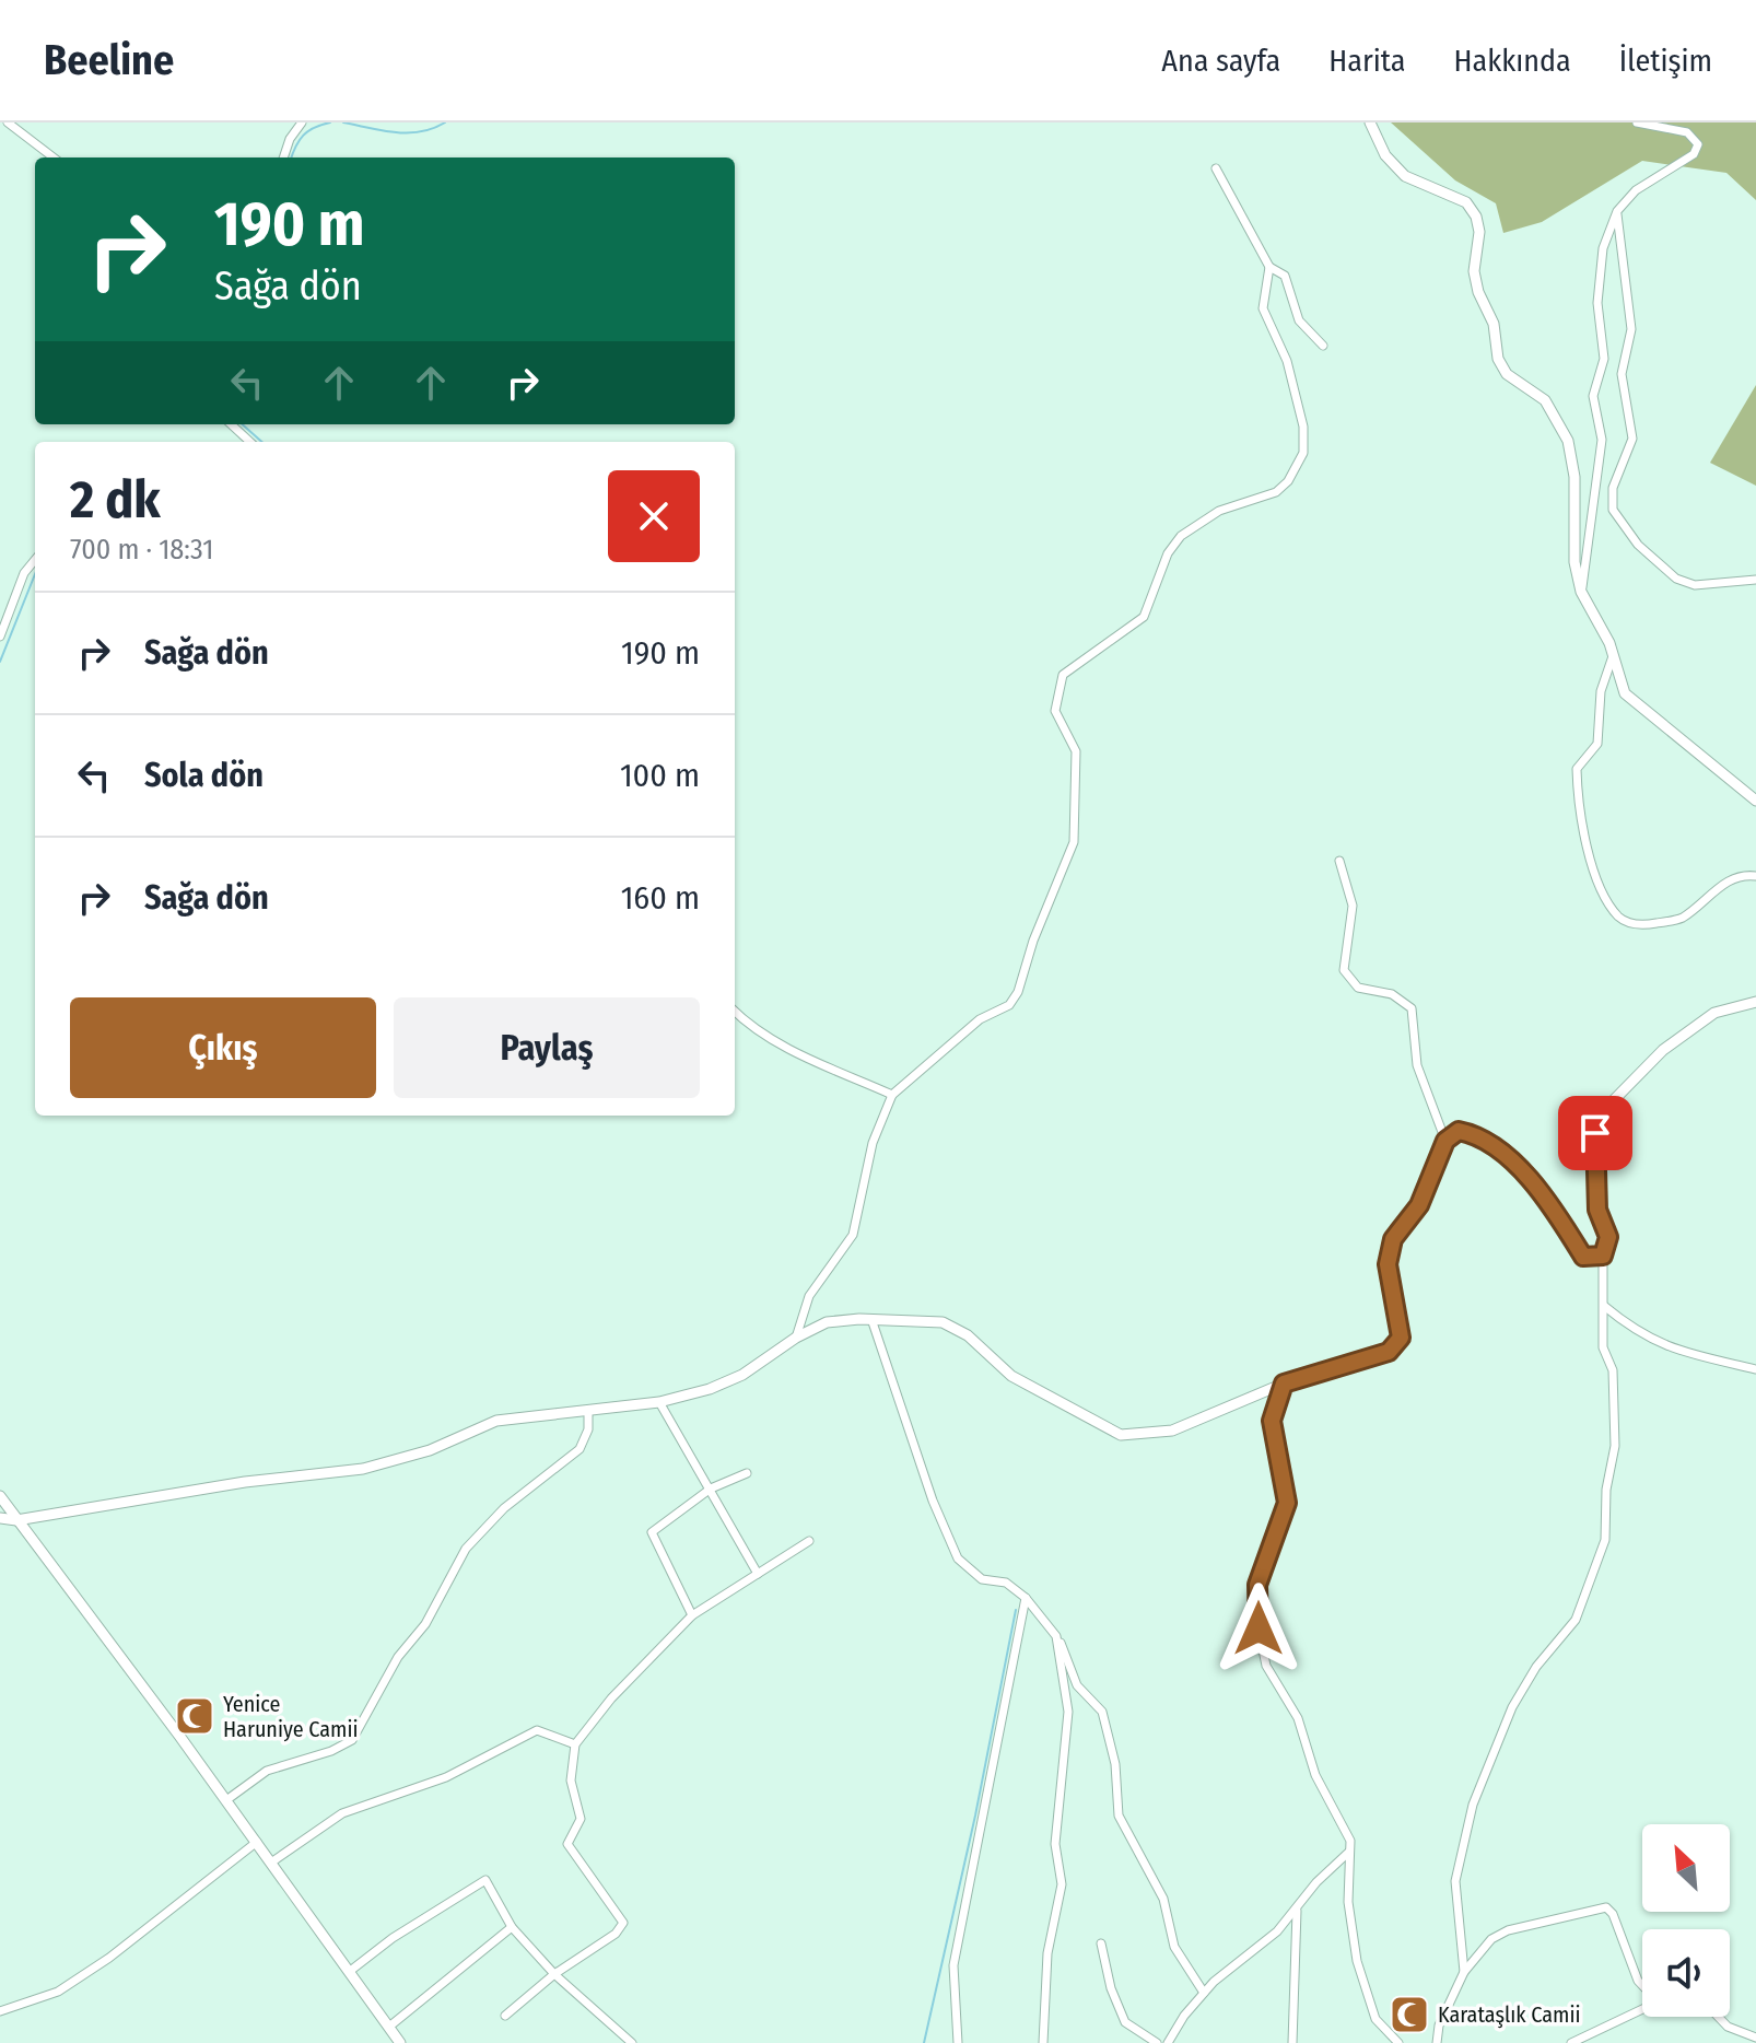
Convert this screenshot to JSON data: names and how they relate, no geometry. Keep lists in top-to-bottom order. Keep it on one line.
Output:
{"places":{"mosque":["Yenice Haruniye Camii","Karataşlık Camii"]},"north":"top left","page":{"header":"Beeline","nav":["Ana sayfa","Harita","Hakkında","İletişim"],"turn":["190 m","Sağa dön"],"heading":["2 dk","700 m · 18:31"],"list":[{"name":"Sağa dön","value":"190 m"},{"name":"Sola dön","value":"100 m"},{"name":"Sağa dön","value":"160 m"}],"buttons":["Çıkış","Paylaş"]}}
